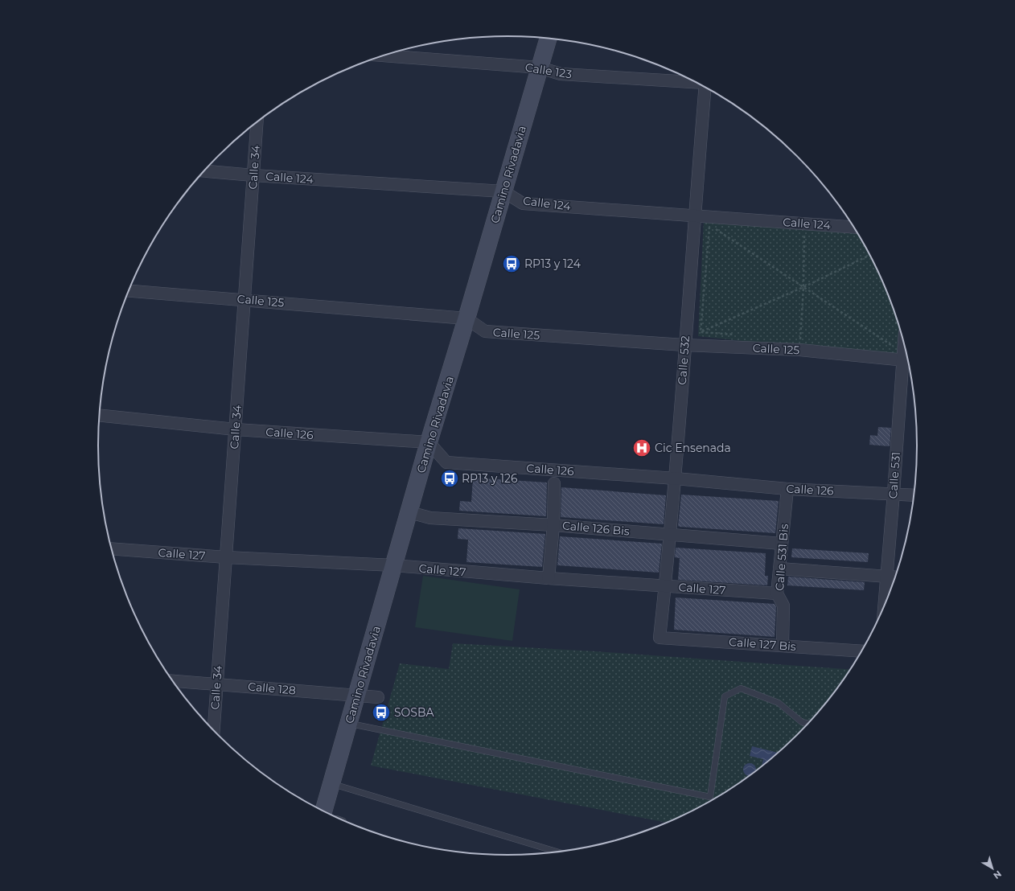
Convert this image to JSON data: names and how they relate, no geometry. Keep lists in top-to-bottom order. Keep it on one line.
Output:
{"streets":{"main road":["Camino Rivadavia"],"street":["Calle 123","Calle 34","Calle 124","Calle 125","Calle 532","Calle 126","Calle 531","Calle 126 Bis","Calle 127","Calle 531 Bis","Calle 127 Bis","Calle 128"]},"crossings":[["Calle 123","Camino Rivadavia"],["Calle 34","Calle 124"],["Calle 34","Calle 125"],["Calle 34","Calle 126"],["Calle 34","Calle 127"],["Calle 34","Calle 128"],["Camino Rivadavia","Calle 124"],["Camino Rivadavia","Calle 125"],["Camino Rivadavia","Calle 126"],["Camino Rivadavia","Calle 126 Bis"],["Camino Rivadavia","Calle 127"],["Camino Rivadavia","Calle 128"],["Calle 124","Calle 532"],["Calle 125","Calle 532"],["Calle 125","Calle 531"],["Calle 532","Calle 126"],["Calle 532","Calle 126 Bis"],["Calle 532","Calle 127"],["Calle 532","Calle 127 Bis"],["Calle 126","Calle 531"],["Calle 126","Calle 531 Bis"],["Calle 126 Bis","Calle 531 Bis"],["Calle 127","Calle 531 Bis"],["Calle 531 Bis","Calle 127 Bis"]],"places":{"bus stop":["RP13 y 124","RP13 y 126","SOSBA"],"hospital":["Cic Ensenada"]},"north":"bottom right"}
